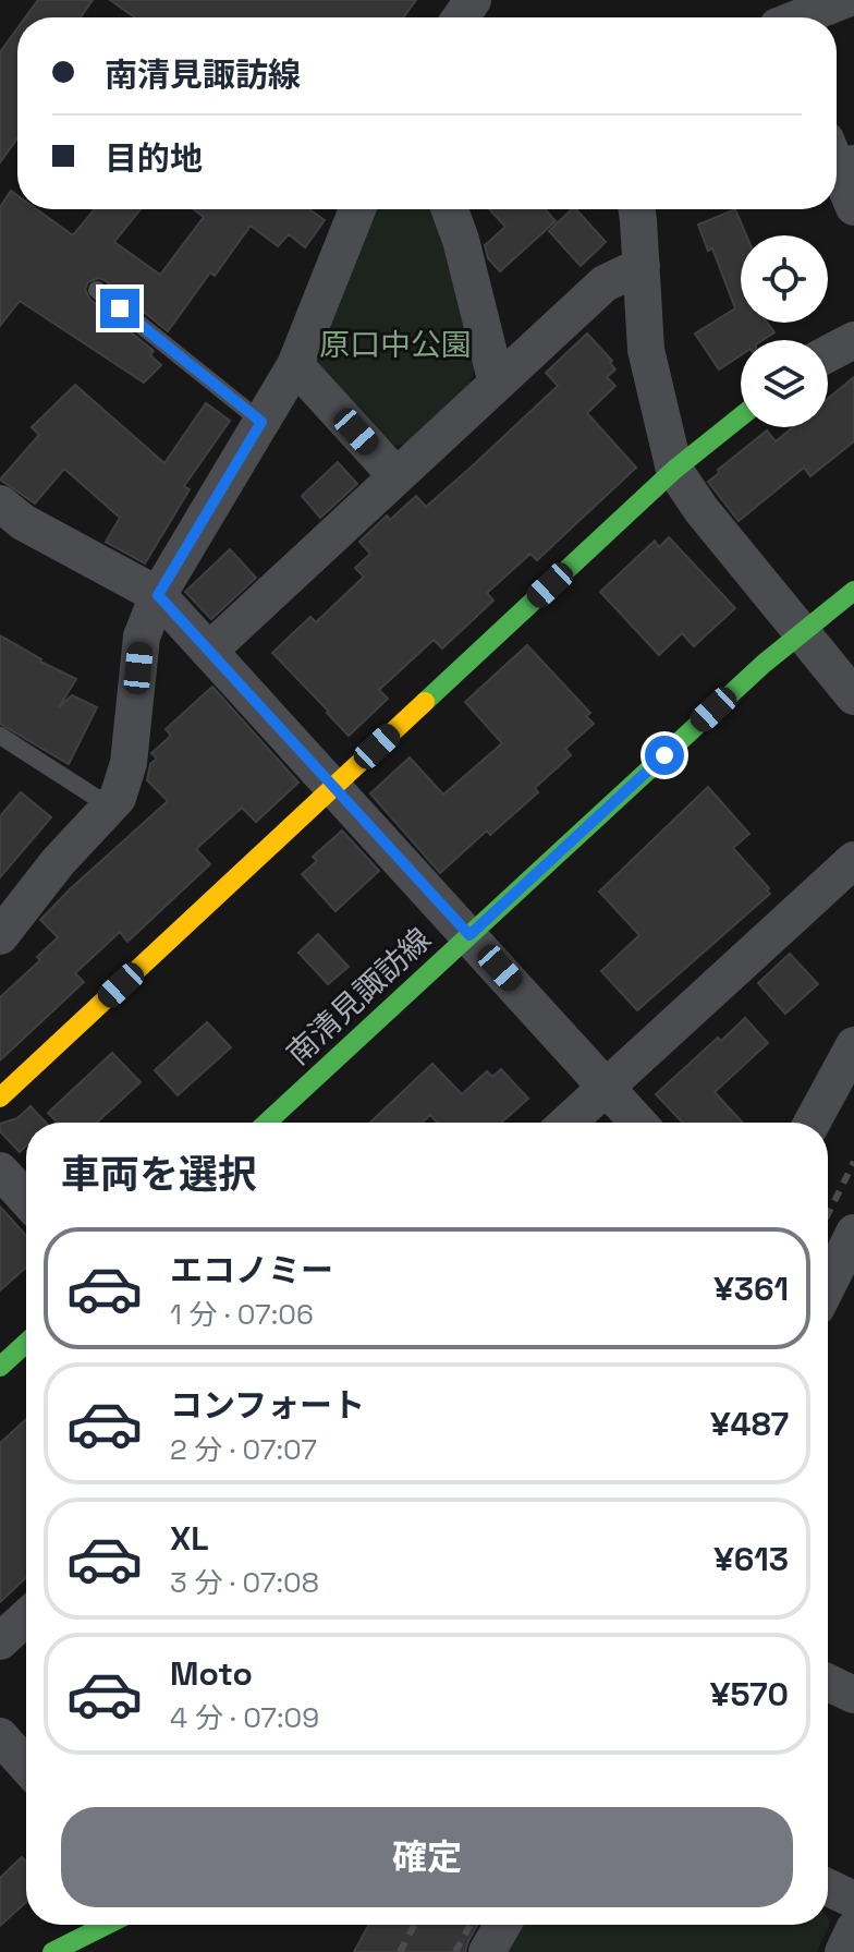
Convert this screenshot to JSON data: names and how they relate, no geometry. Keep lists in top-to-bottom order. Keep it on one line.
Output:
{"streets":{"street":["南清見諏訪線"]},"parks":["原口中公園"],"page":{"banner":["南清見諏訪線","目的地"],"heading":"車両を選択","list":[{"name":"エコノミー","note":"1 分 · 07:06","value":"¥361"},{"name":"コンフォート","note":"2 分 · 07:07","value":"¥487"},{"name":"XL","note":"3 分 · 07:08","value":"¥613"},{"name":"Moto","note":"4 分 · 07:09","value":"¥570"}],"buttons":"確定"}}
